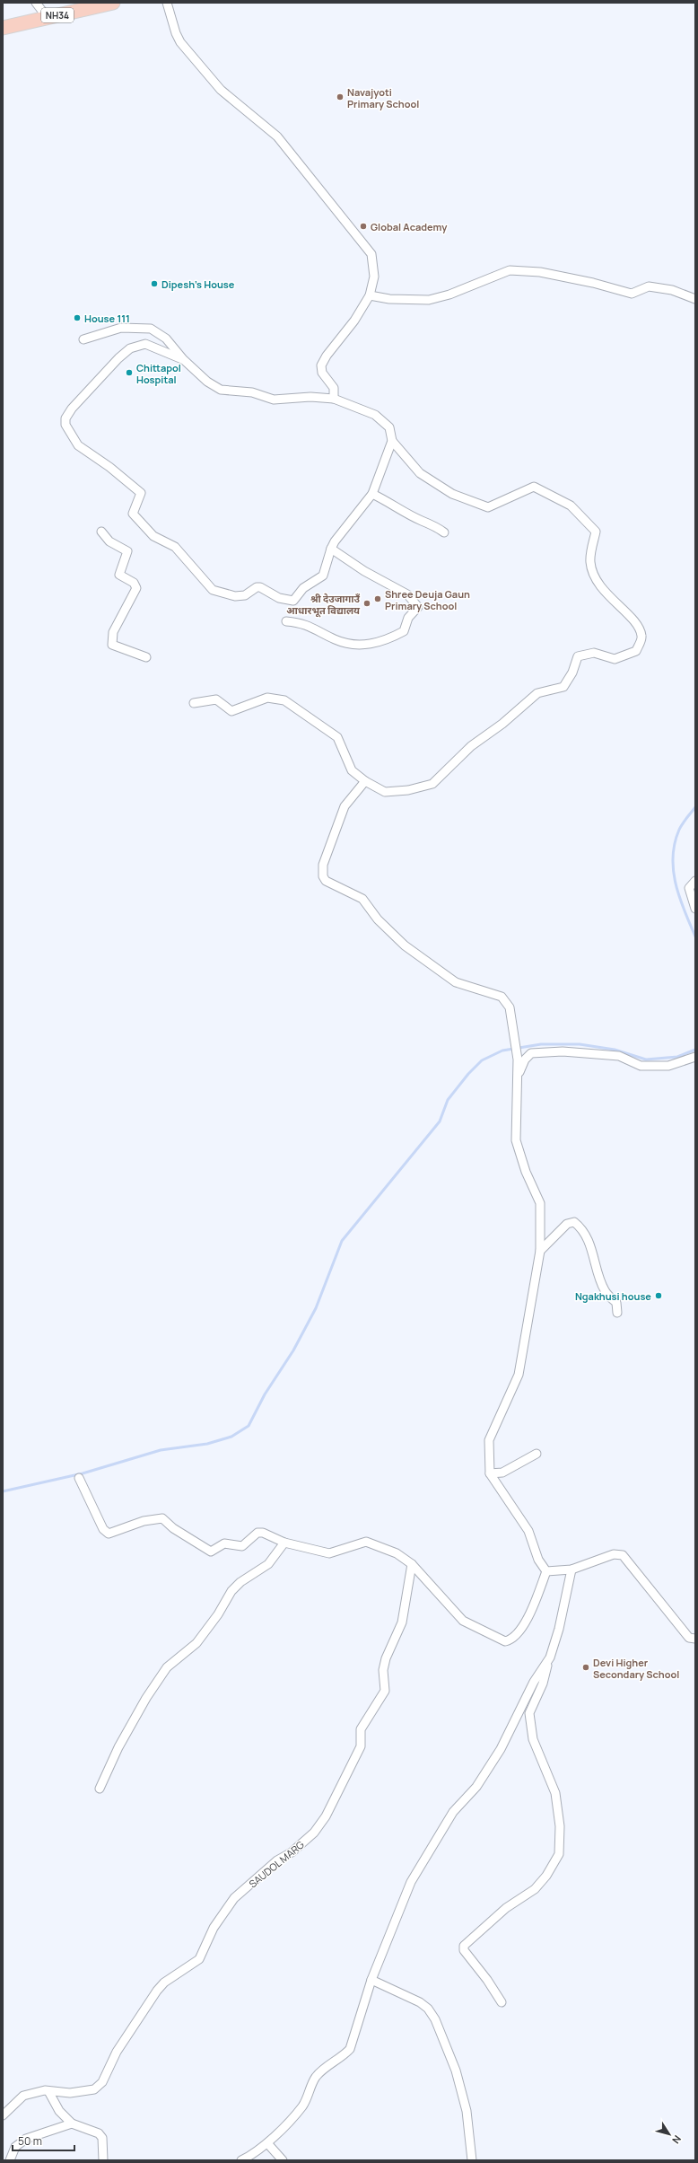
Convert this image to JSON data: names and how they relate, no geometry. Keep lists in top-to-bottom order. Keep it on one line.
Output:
{"streets":{"highway":["NH34"],"street":["SAUDOL MARG"]},"places":["Navajyoti Primary School","Global Academy","Dipesh's House","House 111","Chittapol Hospital","Shree Deuja Gaun Primary School","श्री देउजागाउँ आधारभूत विद्यालय","Ngakhusi house","Devi Higher Secondary School"],"scale_bar":"50 m","north":"bottom right"}
